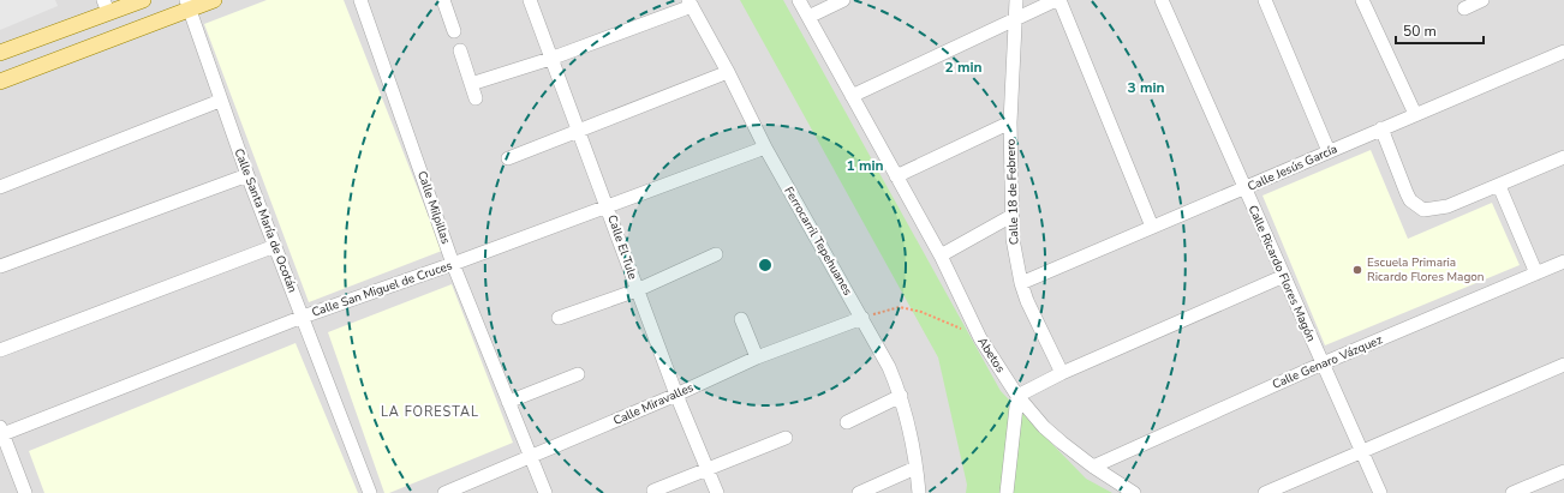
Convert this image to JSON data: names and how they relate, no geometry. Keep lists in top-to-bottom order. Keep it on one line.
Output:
{"streets":{"street":["Calle Jesús García","Calle 18 de Febrero","Calle Milpillas","Calle Santa María de Ocotán","Ferrocarril Tepehuanes","Calle El Tule","Calle Ricardo Flores Magón","Calle San Miguel de Cruces","Abetos","Calle Genaro Vázquez","Calle Miravalles"]},"crossings":[["Calle Jesús García","Calle 18 de Febrero"],["Calle Jesús García","Calle Ricardo Flores Magón"],["Calle Milpillas","Calle San Miguel de Cruces"],["Calle Milpillas","Calle Miravalles"],["Calle Santa María de Ocotán","Calle San Miguel de Cruces"],["Ferrocarril Tepehuanes","Calle San Miguel de Cruces"],["Ferrocarril Tepehuanes","Calle Miravalles"],["Calle El Tule","Calle San Miguel de Cruces"],["Calle El Tule","Calle Miravalles"],["Calle Ricardo Flores Magón","Calle Genaro Vázquez"],["Abetos","Calle Genaro Vázquez"]],"districts":["LA FORESTAL"],"places":["Escuela Primaria Ricardo Flores Magon"],"scale_bar":"50 m","rings":["2 min","3 min","1 min"]}
